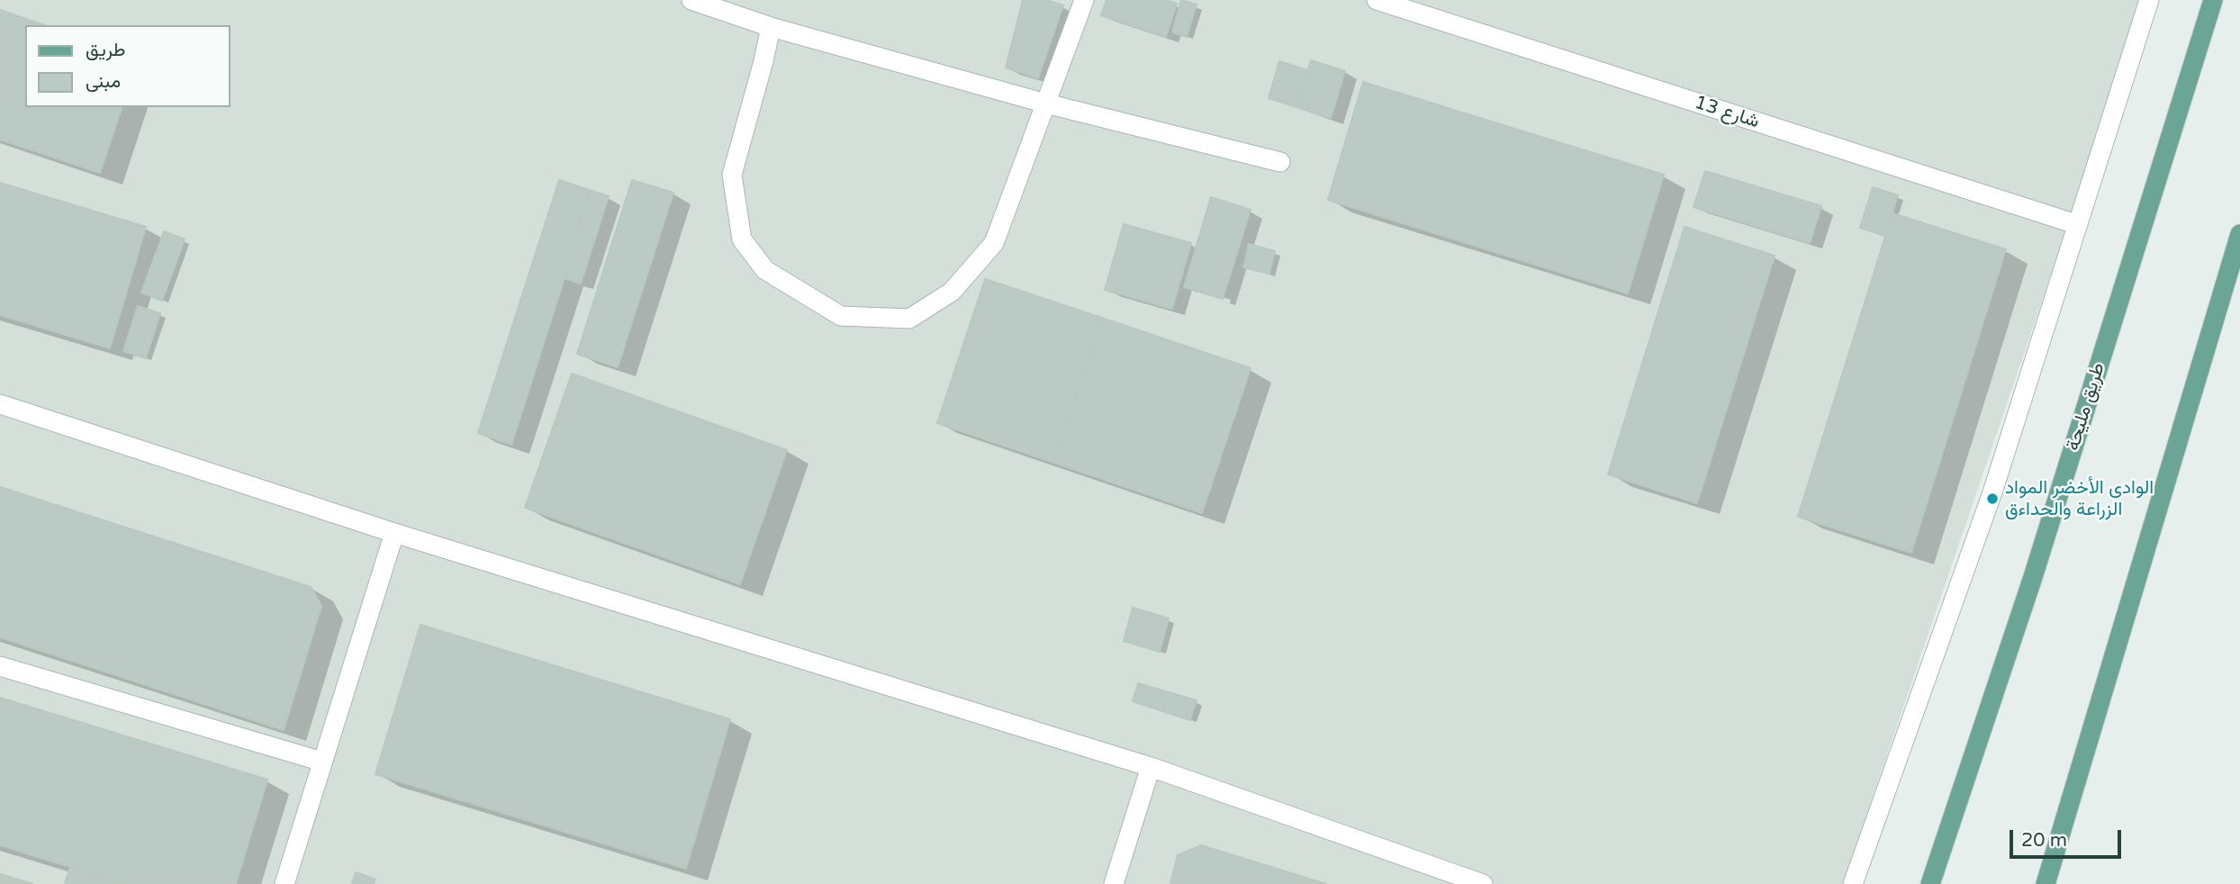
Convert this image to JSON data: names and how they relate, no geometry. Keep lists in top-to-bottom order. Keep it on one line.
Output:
{"streets":{"main road":["طريق مليحة"],"street":["شارع 13"]},"places":["الوادى الأخضر المواد الزراعة والحداءق"],"legend":["طريق","مبنى"],"scale_bar":"20 m"}
